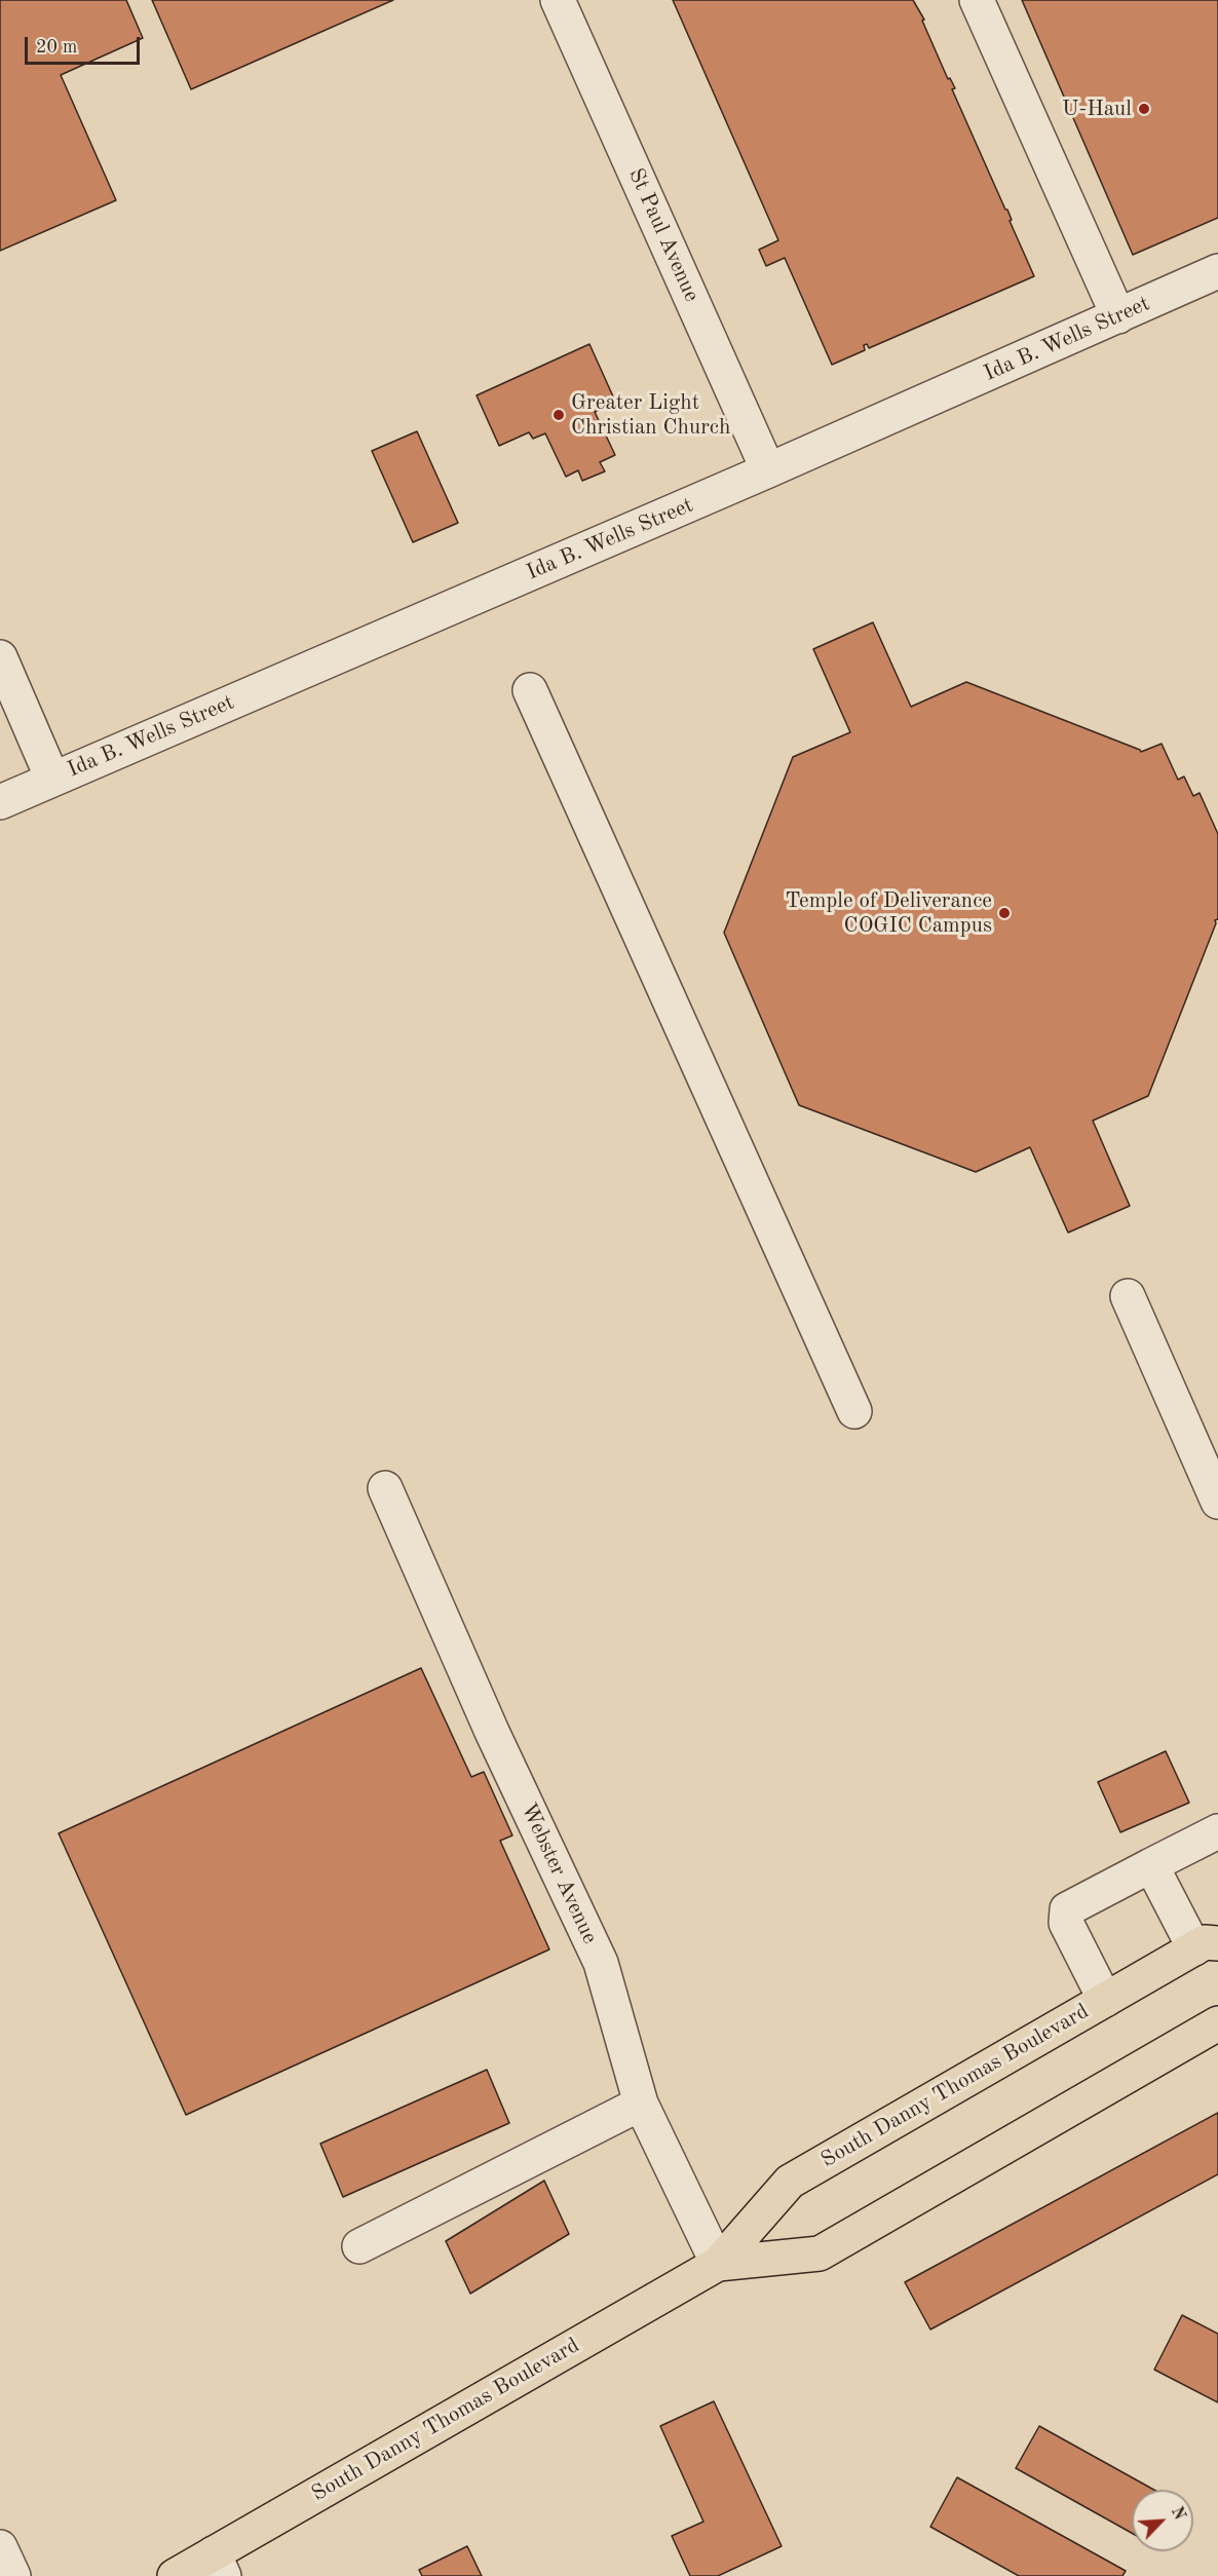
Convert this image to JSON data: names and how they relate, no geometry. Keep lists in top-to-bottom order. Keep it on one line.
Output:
{"streets":{"main road":["South Danny Thomas Boulevard"],"street":["St Paul Avenue","Ida B. Wells Street","Webster Avenue"]},"crossings":[["St Paul Avenue","Ida B. Wells Street"],["Webster Avenue","South Danny Thomas Boulevard"]],"places":["U-Haul","Greater Light Christian Church","Temple of Deliverance COGIC Campus"],"scale_bar":"20 m","north":"top right"}
